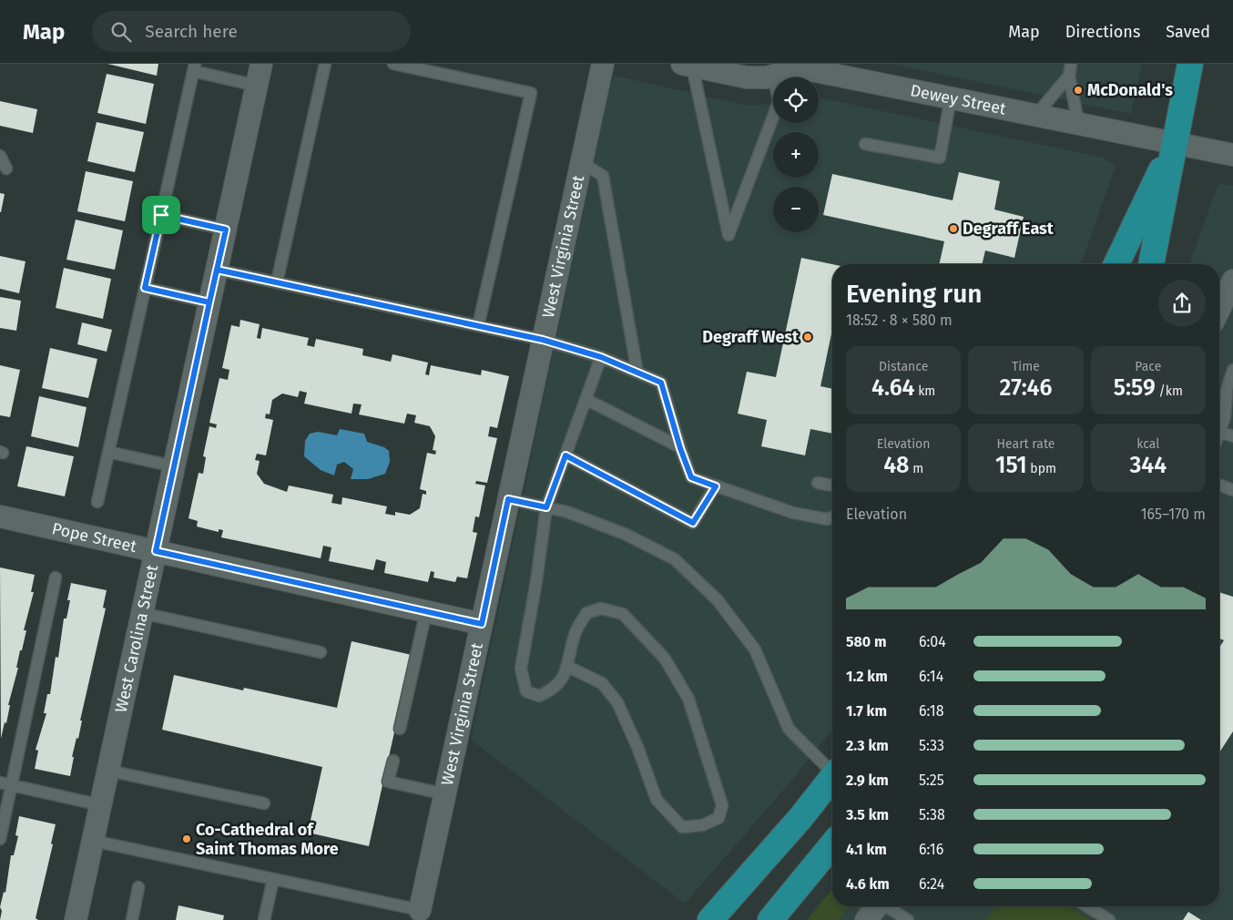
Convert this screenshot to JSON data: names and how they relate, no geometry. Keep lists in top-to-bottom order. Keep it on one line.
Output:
{"streets":{"street":["Dewey Street","West Virginia Street","Pope Street","West Carolina Street"]},"crossings":[["West Virginia Street","Pope Street"],["Pope Street","West Carolina Street"]],"places":["McDonald's","Degraff East","Degraff West","Co-Cathedral of Saint Thomas More"],"page":{"header":"Map","search":"Search here","nav":["Map","Directions","Saved"],"map_buttons":["+","−"],"heading":["Evening run","18:52 · 8 × 580 m"],"stats":[["Distance","4.64 km"],["Time","27:46"],["Pace","5:59 /km"],["Elevation","48 m"],["Heart rate","151 bpm"],["kcal","344"]],"chart":["Elevation","165–170 m"],"list":[{"name":"580 m","note":"6:04"},{"name":"1.2 km","note":"6:14"},{"name":"1.7 km","note":"6:18"},{"name":"2.3 km","note":"5:33"},{"name":"2.9 km","note":"5:25"},{"name":"3.5 km","note":"5:38"},{"name":"4.1 km","note":"6:16"},{"name":"4.6 km","note":"6:24"}]}}
